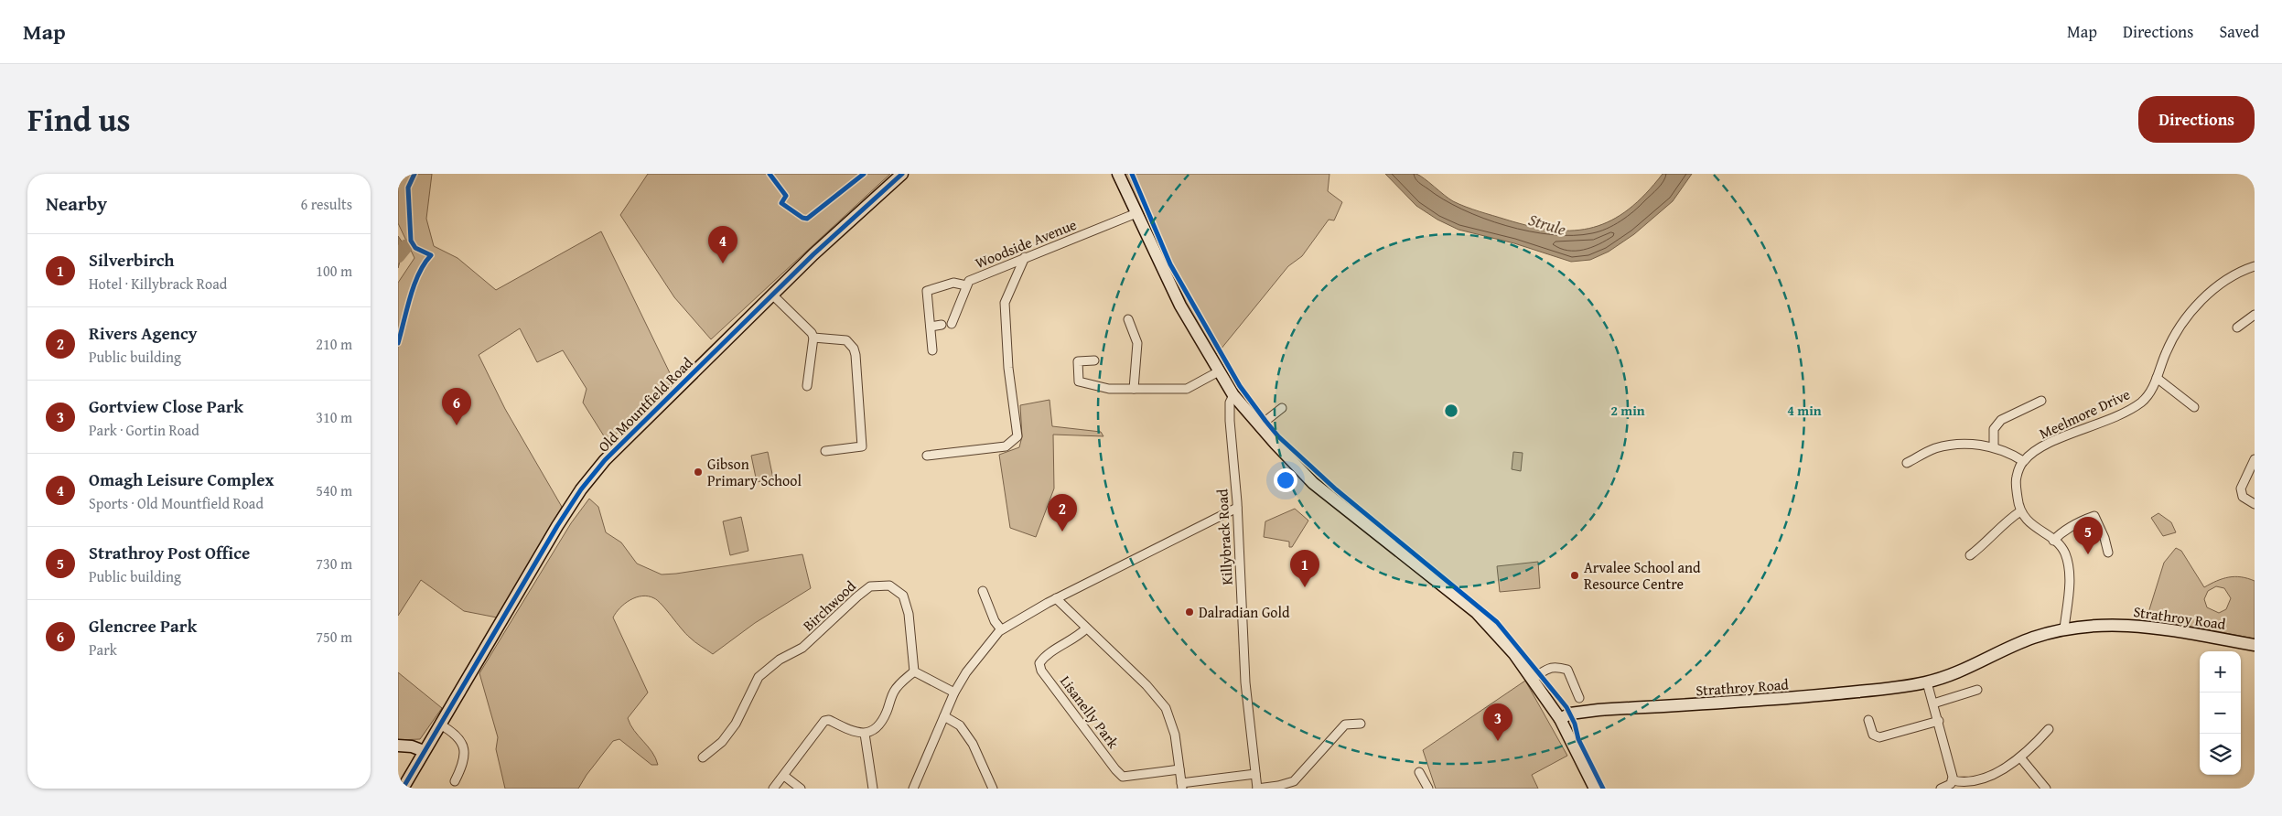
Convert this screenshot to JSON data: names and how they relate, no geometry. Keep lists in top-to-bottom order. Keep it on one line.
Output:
{"streets":{"street":["Woodside Avenue","Old Mountfield Road","Meelmore Drive","Killybrack Road","Birchwood","Strathroy Road","Lisanelly Park"]},"water":["Strule"],"places":["Gibson Primary School","Arvalee School and Resource Centre","Dalradian Gold"],"page":{"header":"Map","nav":["Map","Directions","Saved"],"title":"Find us","buttons":"Directions","heading":["Nearby","6 results"],"pins":["4","6","2","5","1","3"],"list":[{"mark":"1","name":"Silverbirch","note":"Hotel · Killybrack Road","value":"100 m"},{"mark":"2","name":"Rivers Agency","note":"Public building","value":"210 m"},{"mark":"3","name":"Gortview Close Park","note":"Park · Gortin Road","value":"310 m"},{"mark":"4","name":"Omagh Leisure Complex","note":"Sports · Old Mountfield Road","value":"540 m"},{"mark":"5","name":"Strathroy Post Office","note":"Public building","value":"730 m"},{"mark":"6","name":"Glencree Park","note":"Park","value":"750 m"}],"map_buttons":["+","−"]},"rings":["2 min","4 min"]}
